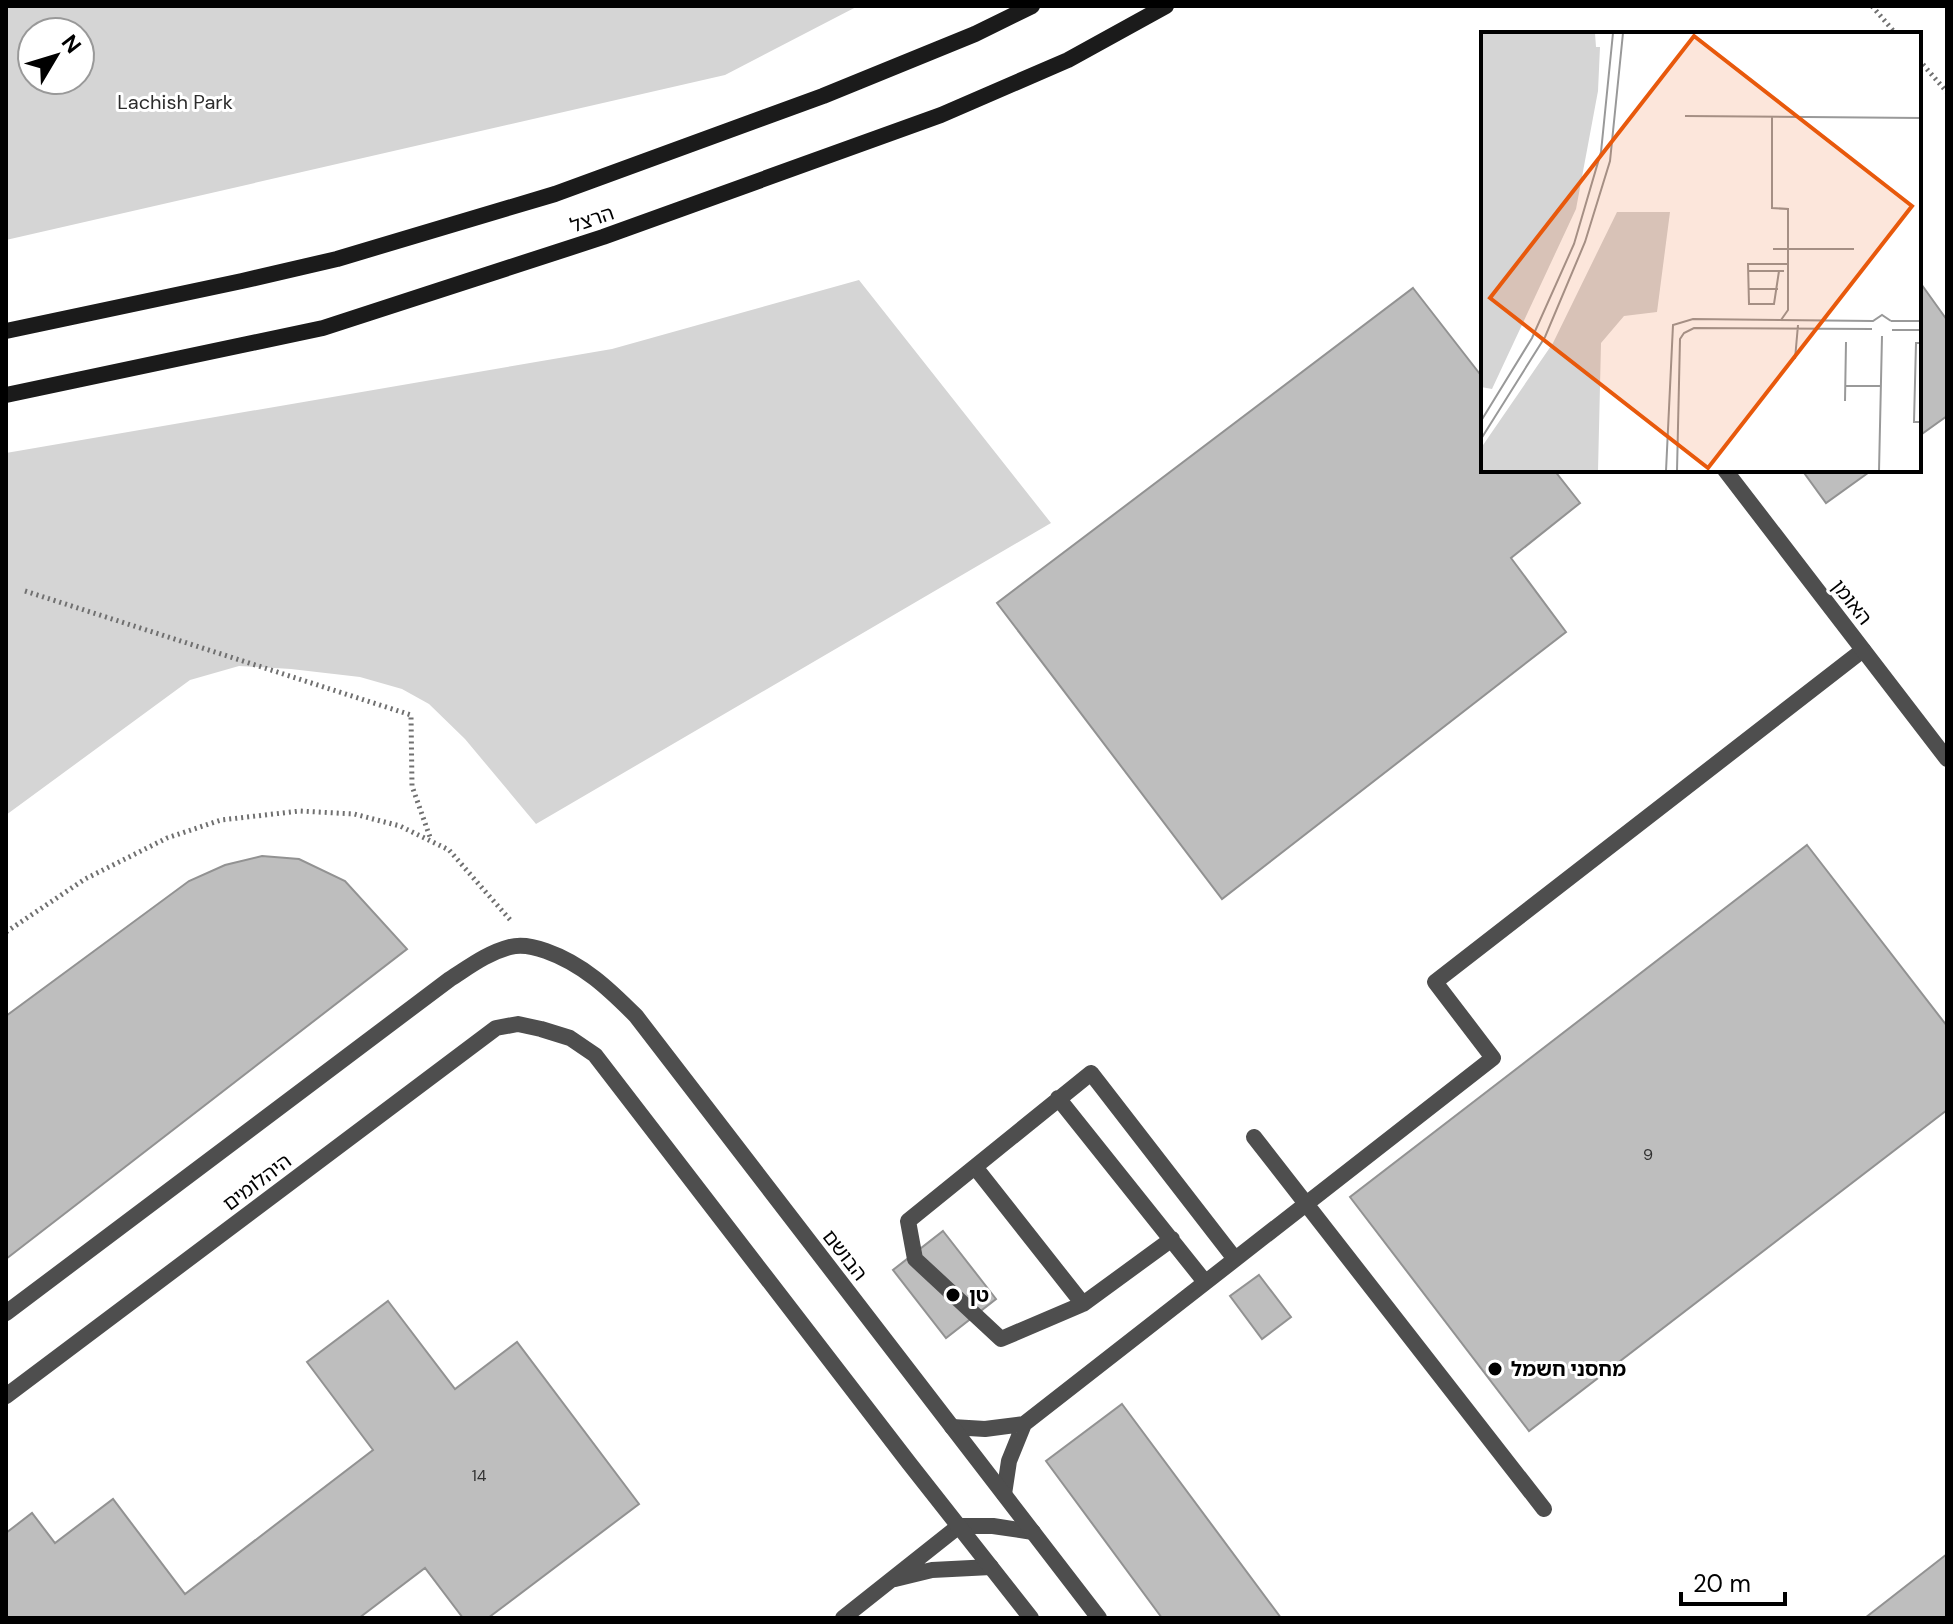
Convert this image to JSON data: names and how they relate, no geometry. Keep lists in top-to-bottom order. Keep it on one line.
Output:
{"streets":{"main road":["הרצל"],"street":["האומן","היהלומים","הבושם"]},"parks":["Lachish Park"],"places":["טן","מחסני חשמל"],"house_numbers":["9","14"],"scale_bar":"20 m","north":"top right"}
